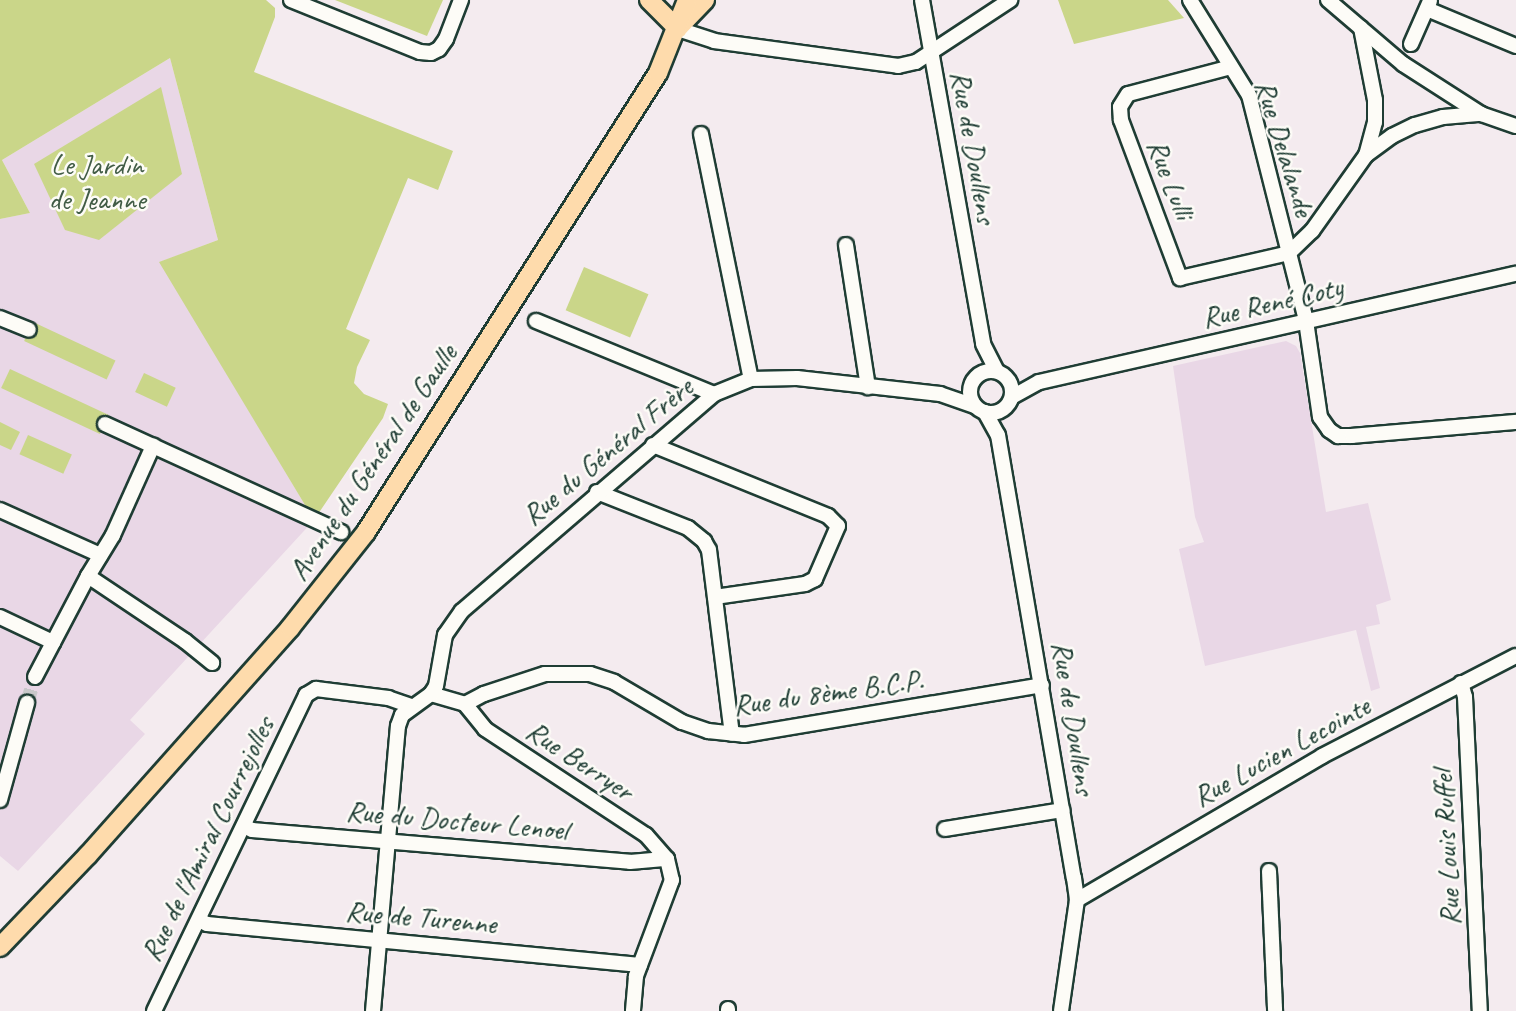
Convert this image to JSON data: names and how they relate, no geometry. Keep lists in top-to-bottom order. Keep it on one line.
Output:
{"streets":{"main road":["Avenue du Général de Gaulle"],"street":["Rue de Doullens","Rue Delalande","Rue Lulli","Rue René Coty","Rue du Général Frère","Rue du 8ème B.C.P.","Rue Lucien Lecointe","Rue Berryer","Rue du Docteur Lenoel","Rue de l'Amiral Courrejolles","Rue Louis Ruffel","Rue de Turenne"]},"crossings":[["Rue de Doullens","Rue René Coty"],["Rue de Doullens","Rue du Général Frère"],["Rue de Doullens","Rue du 8ème B.C.P."],["Rue de Doullens","Rue Lucien Lecointe"],["Rue Delalande","Rue Lulli"],["Rue Delalande","Rue René Coty"],["Rue René Coty","Rue du Général Frère"],["Rue du 8ème B.C.P.","Rue Berryer"],["Rue Lucien Lecointe","Rue Louis Ruffel"],["Rue Berryer","Rue du Docteur Lenoel"],["Rue du Docteur Lenoel","Rue de l'Amiral Courrejolles"],["Rue de l'Amiral Courrejolles","Rue de Turenne"]],"parks":["Le Jardin de Jeanne"]}
